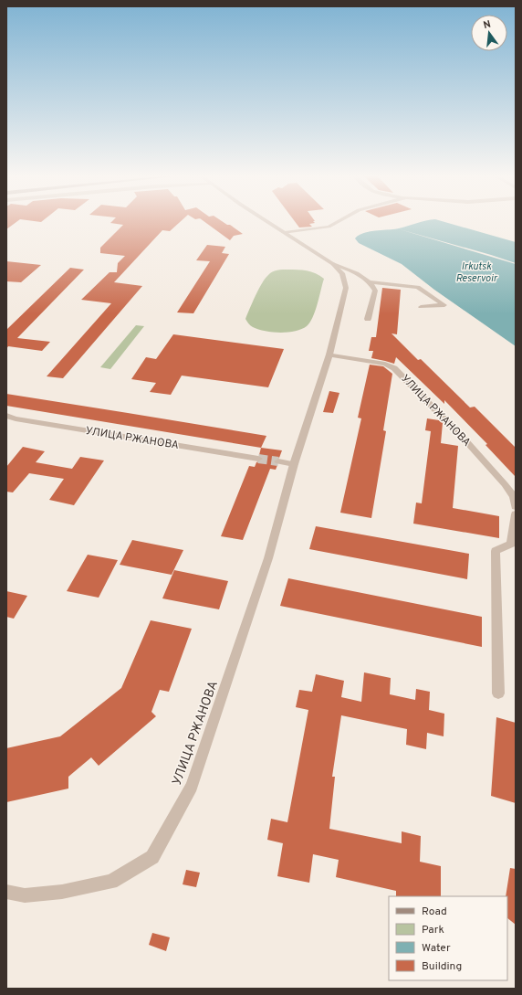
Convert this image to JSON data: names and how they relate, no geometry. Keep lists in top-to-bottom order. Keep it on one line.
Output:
{"streets":{"street":["УЛИЦА РЖАНОВА"]},"water":["Irkutsk Reservoir"],"legend":["Road","Park","Water","Building"],"north":"top"}
